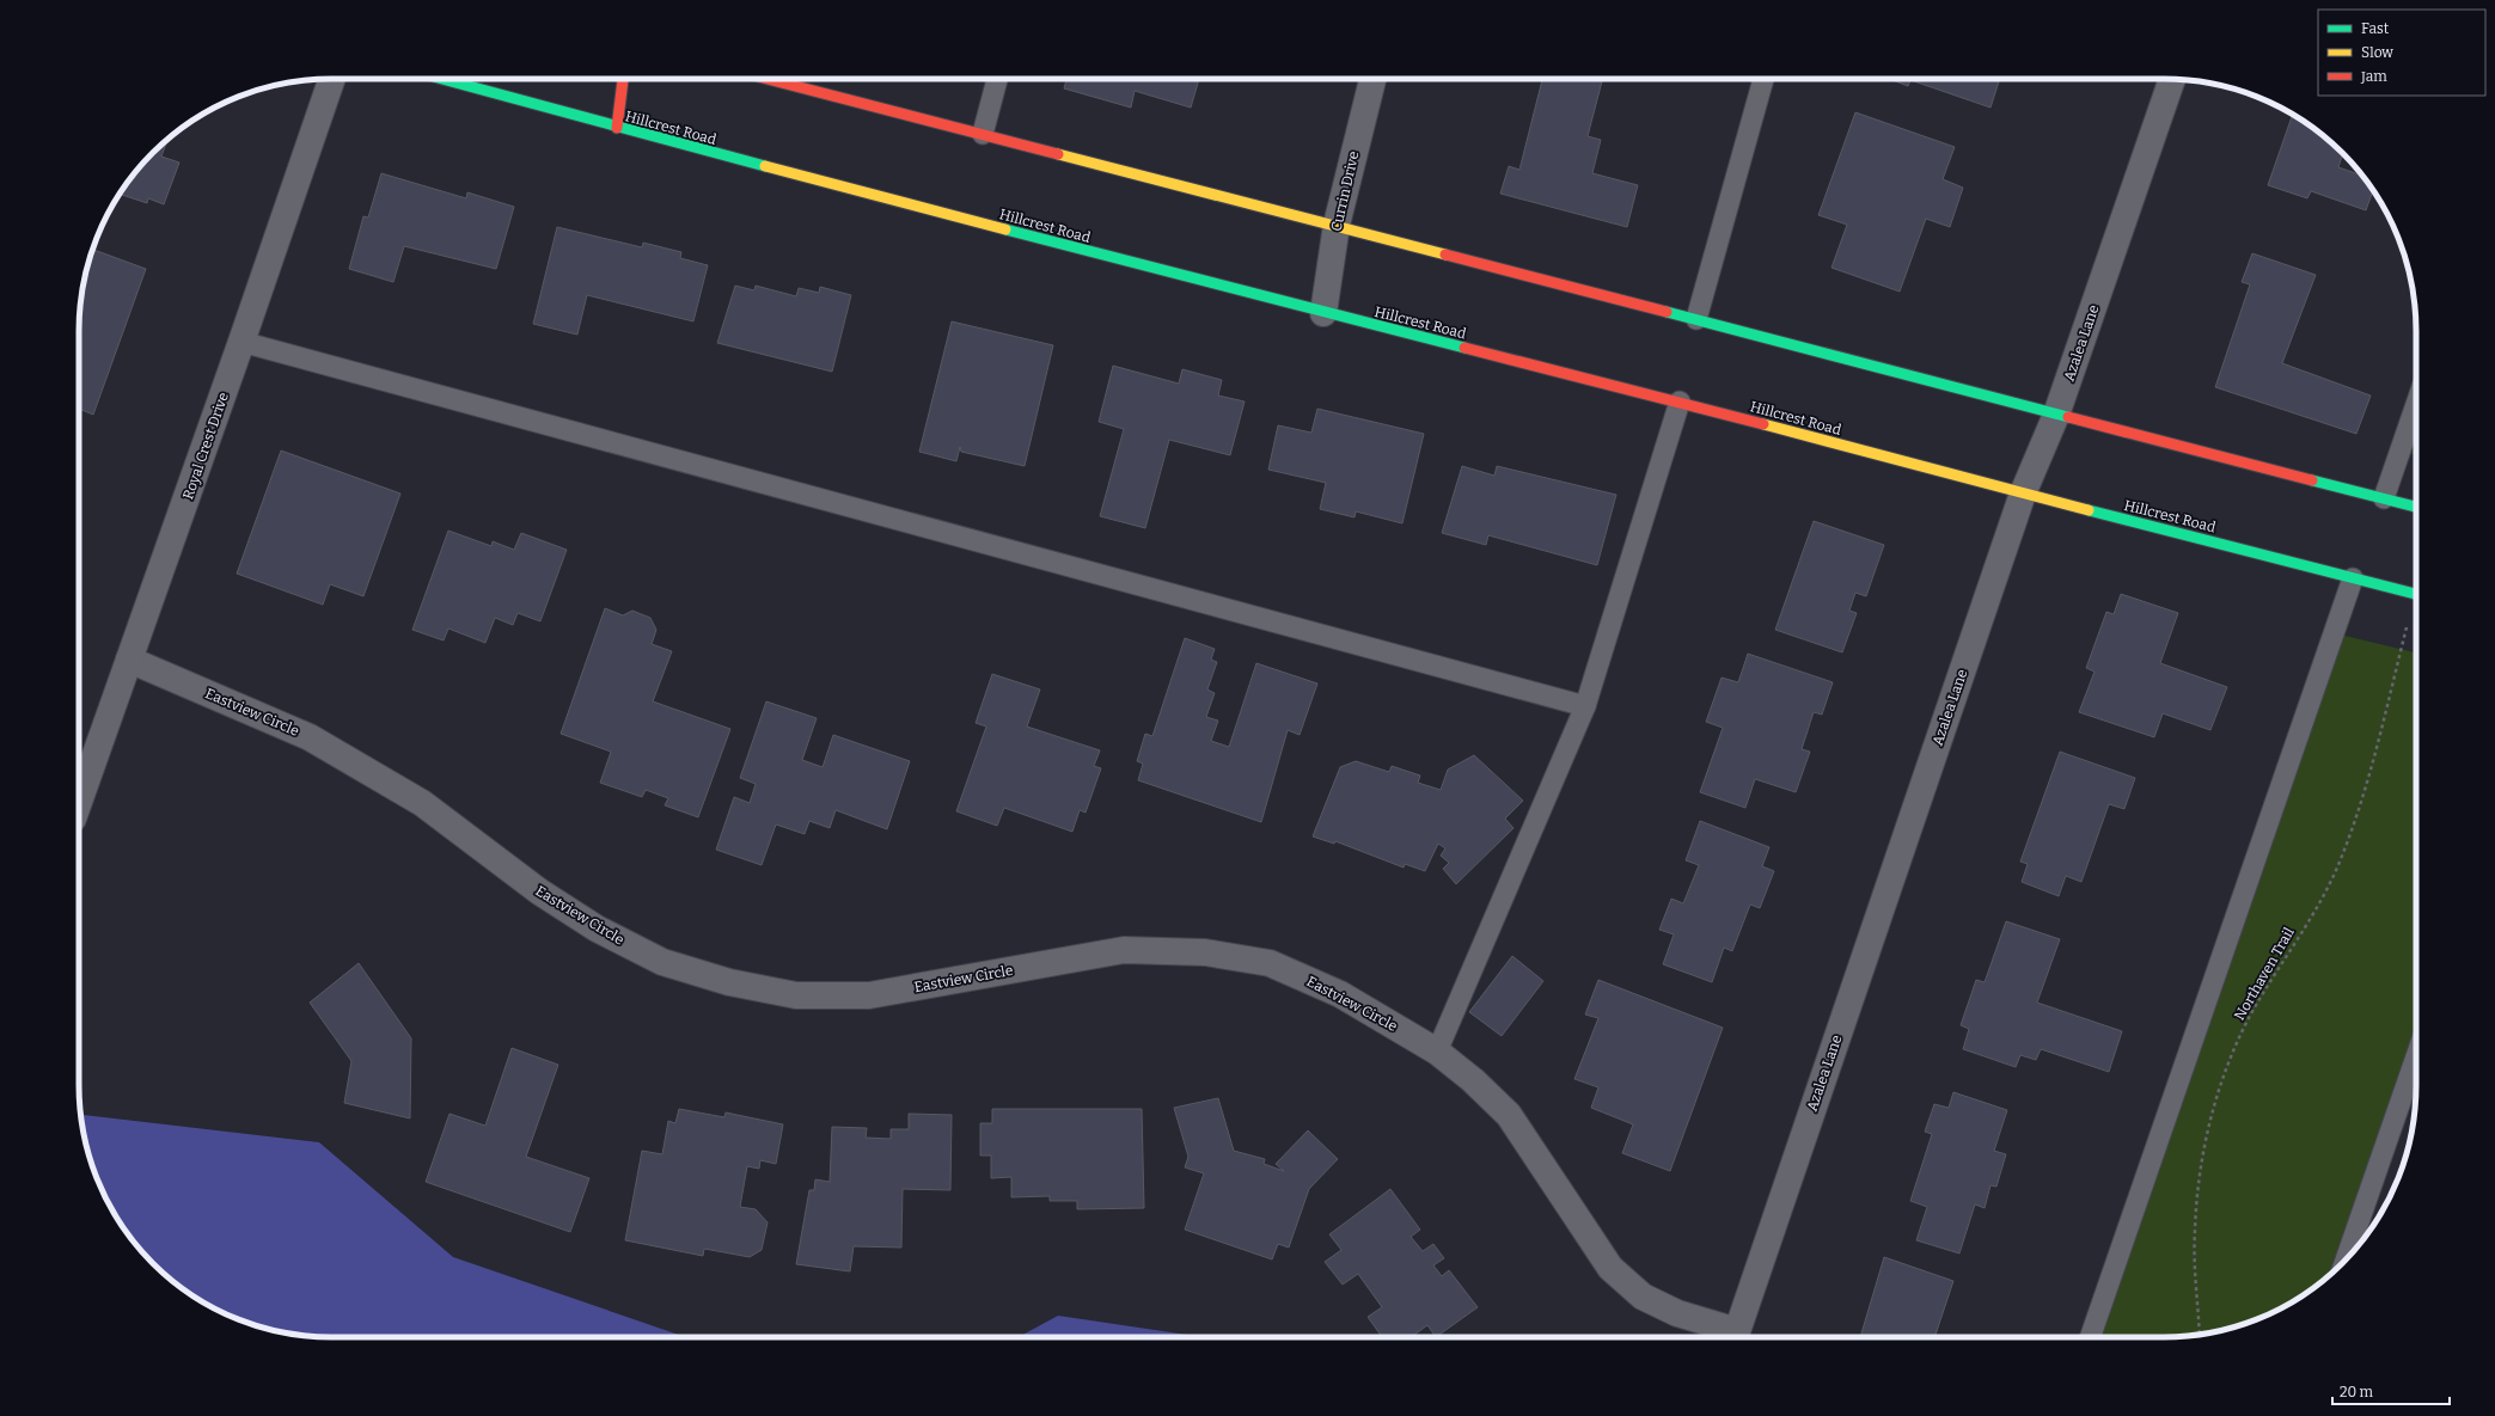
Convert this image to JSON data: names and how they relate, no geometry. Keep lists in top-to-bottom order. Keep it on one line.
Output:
{"streets":{"main road":["Hillcrest Road"],"street":["Currin Drive","Azalea Lane","Royal Crest Drive","Eastview Circle"],"path":["Northaven Trail"]},"crossings":[["Hillcrest Road","Currin Drive"],["Hillcrest Road","Azalea Lane"],["Royal Crest Drive","Eastview Circle"]],"legend":["Fast","Slow","Jam"],"scale_bar":"20 m"}
